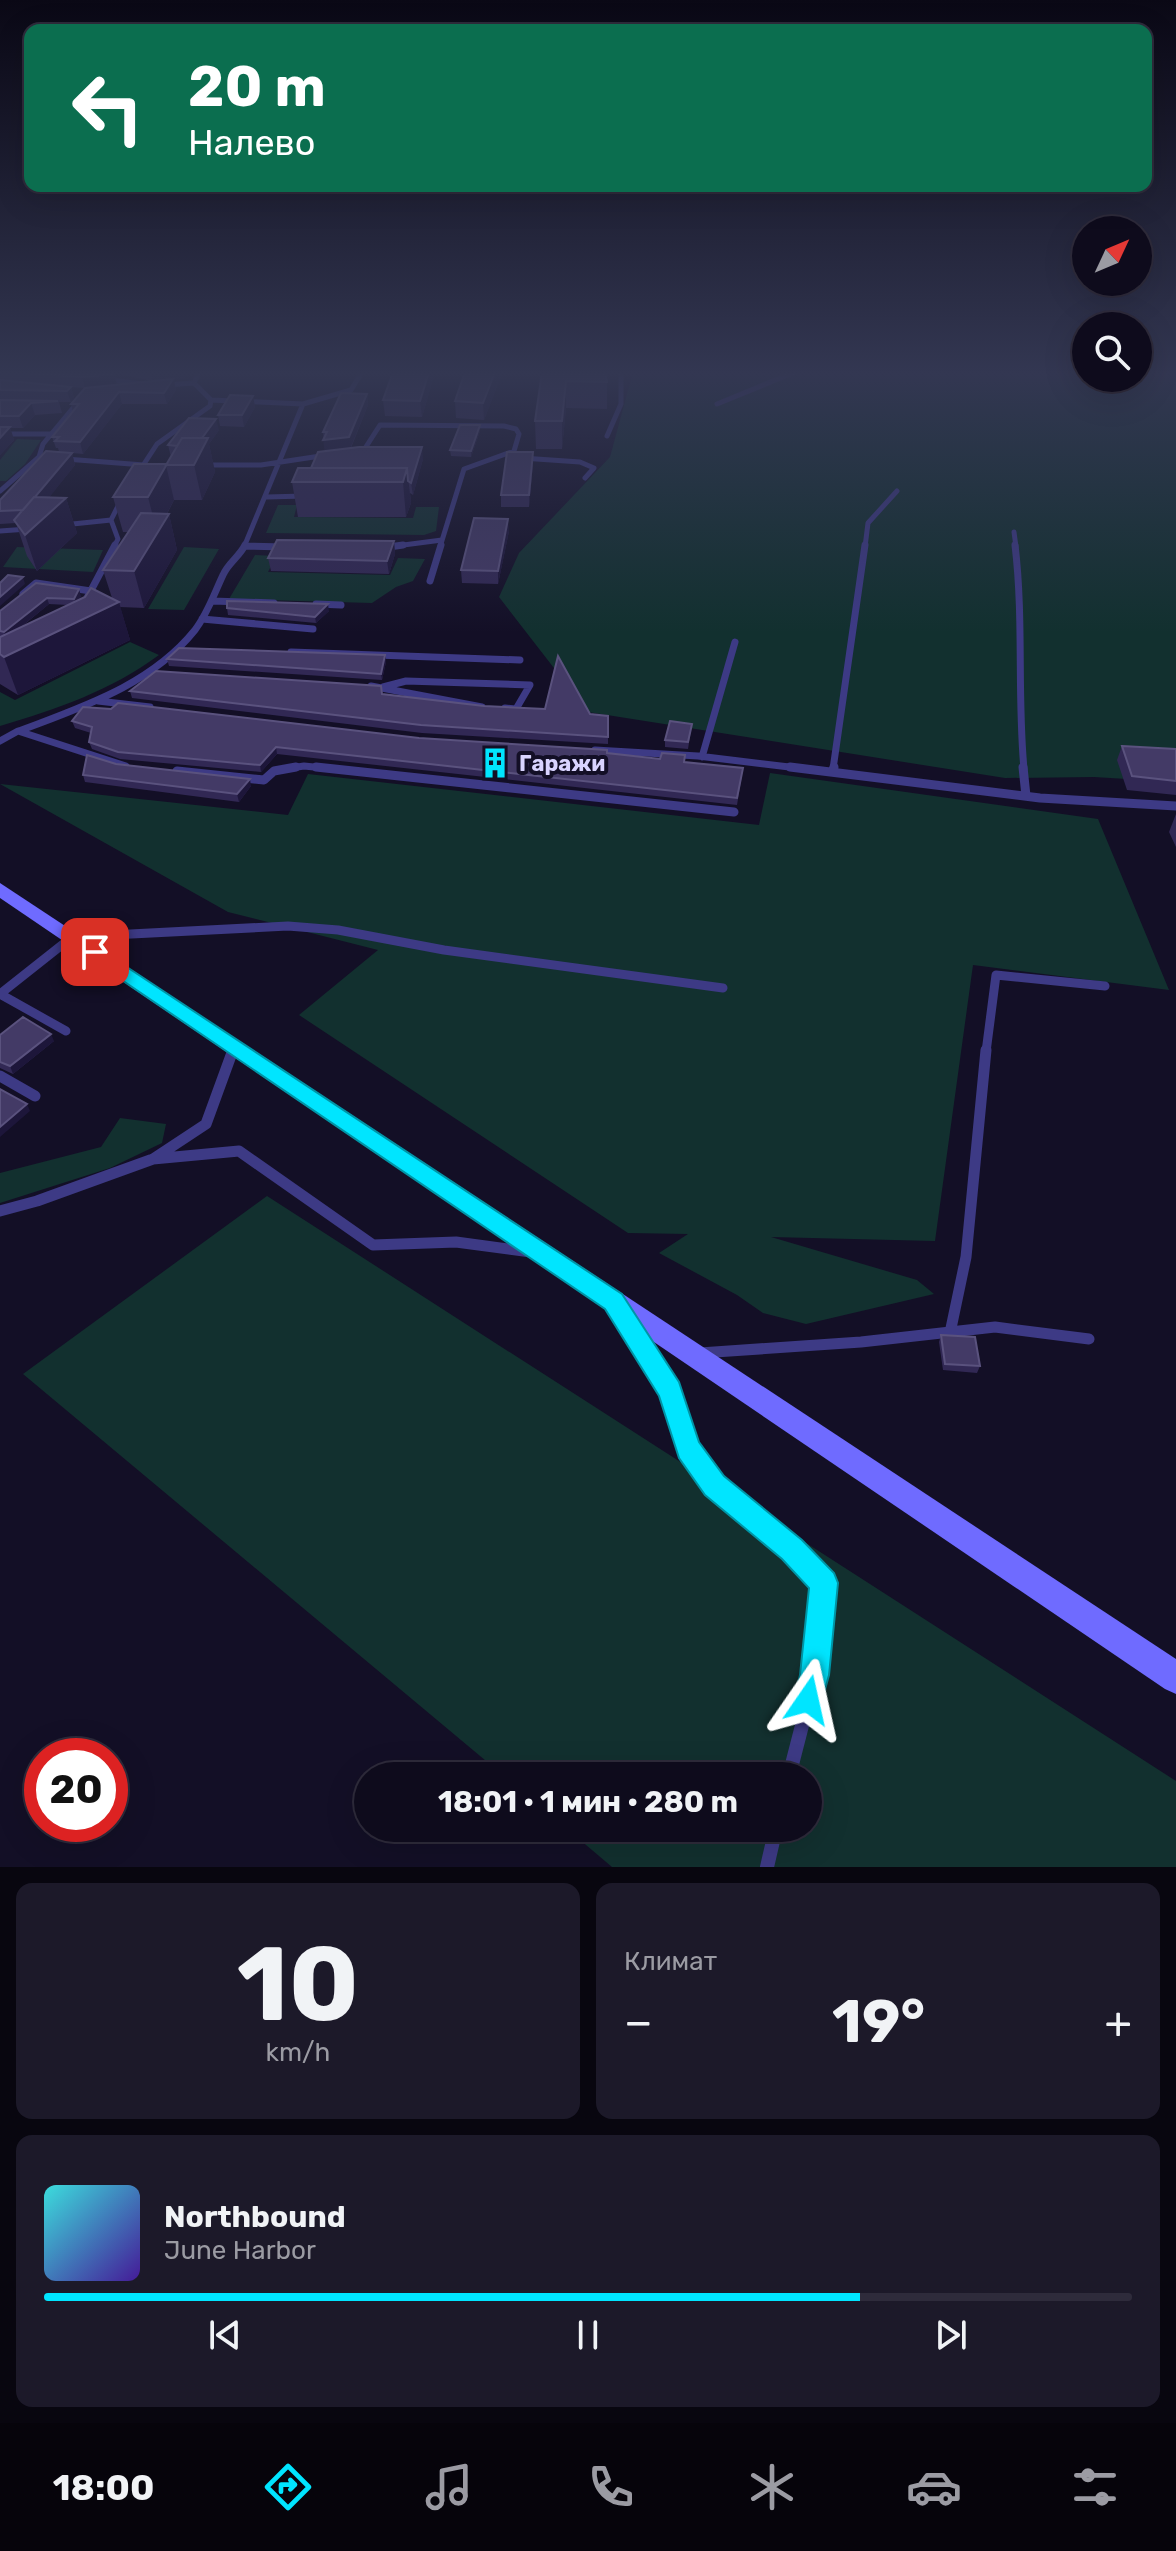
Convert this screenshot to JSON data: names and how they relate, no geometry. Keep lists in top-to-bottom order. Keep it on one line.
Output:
{"places":{"building":["Гаражи"]},"north":"top right","page":{"turn":["20 m","Налево"],"limit":"20","trip":"18:01 · 1 мин · 280 m","tile":[["10","km/h"],"Климат"],"heat":["−","19°","+"],"song":["Northbound","June Harbor"],"tabs":"18:00"}}
